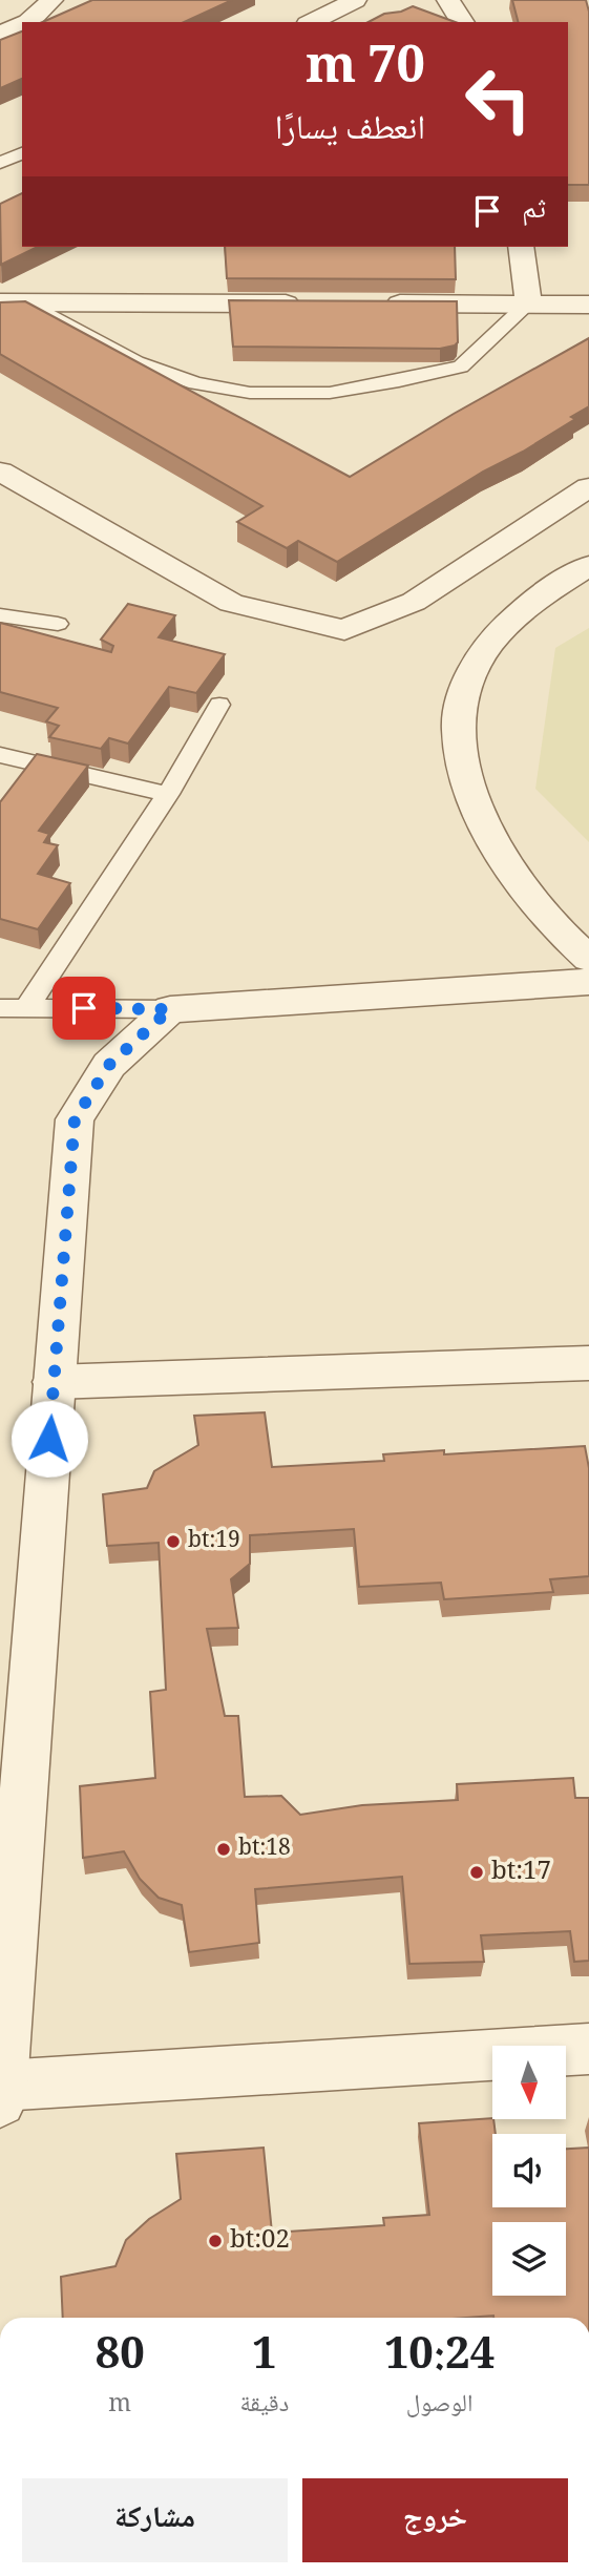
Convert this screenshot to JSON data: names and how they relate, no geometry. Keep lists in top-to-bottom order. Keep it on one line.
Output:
{"places":["bt:19","bt:18","bt:17","bt:02"],"north":"bottom","page":{"turn":["70 m","انعطف يسارًا"],"then":"ثم","eta":["10:24","الوصول","1","دقيقة","80","m"],"buttons":["خروج","مشاركة"]}}
